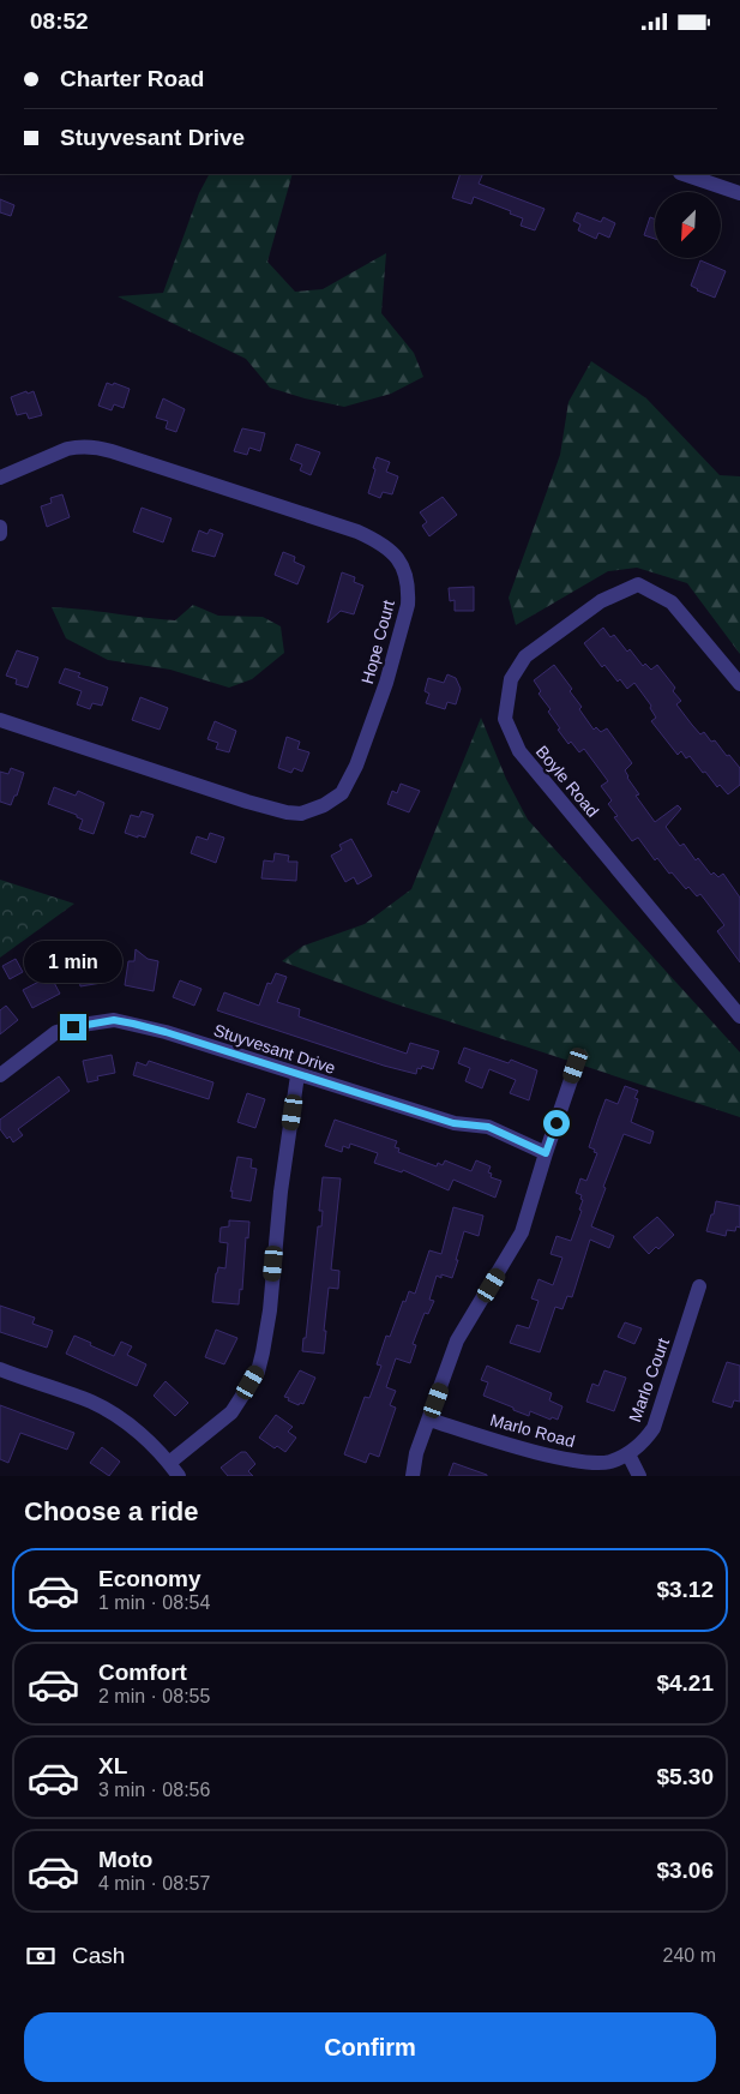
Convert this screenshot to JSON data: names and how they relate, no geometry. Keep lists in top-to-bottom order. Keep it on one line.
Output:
{"streets":{"street":["Hope Court","Boyle Road","Stuyvesant Drive","Marlo Court","Marlo Road"]},"crossings":[["Marlo Court","Marlo Road"]],"north":"bottom left","page":{"status":"08:52","banner":["Charter Road","Stuyvesant Drive"],"bubble":"1 min","heading":"Choose a ride","list":[{"name":"Economy","note":"1 min · 08:54","value":"$3.12"},{"name":"Comfort","note":"2 min · 08:55","value":"$4.21"},{"name":"XL","note":"3 min · 08:56","value":"$5.30"},{"name":"Moto","note":"4 min · 08:57","value":"$3.06"}],"pay":["Cash","240 m"],"buttons":"Confirm"}}
